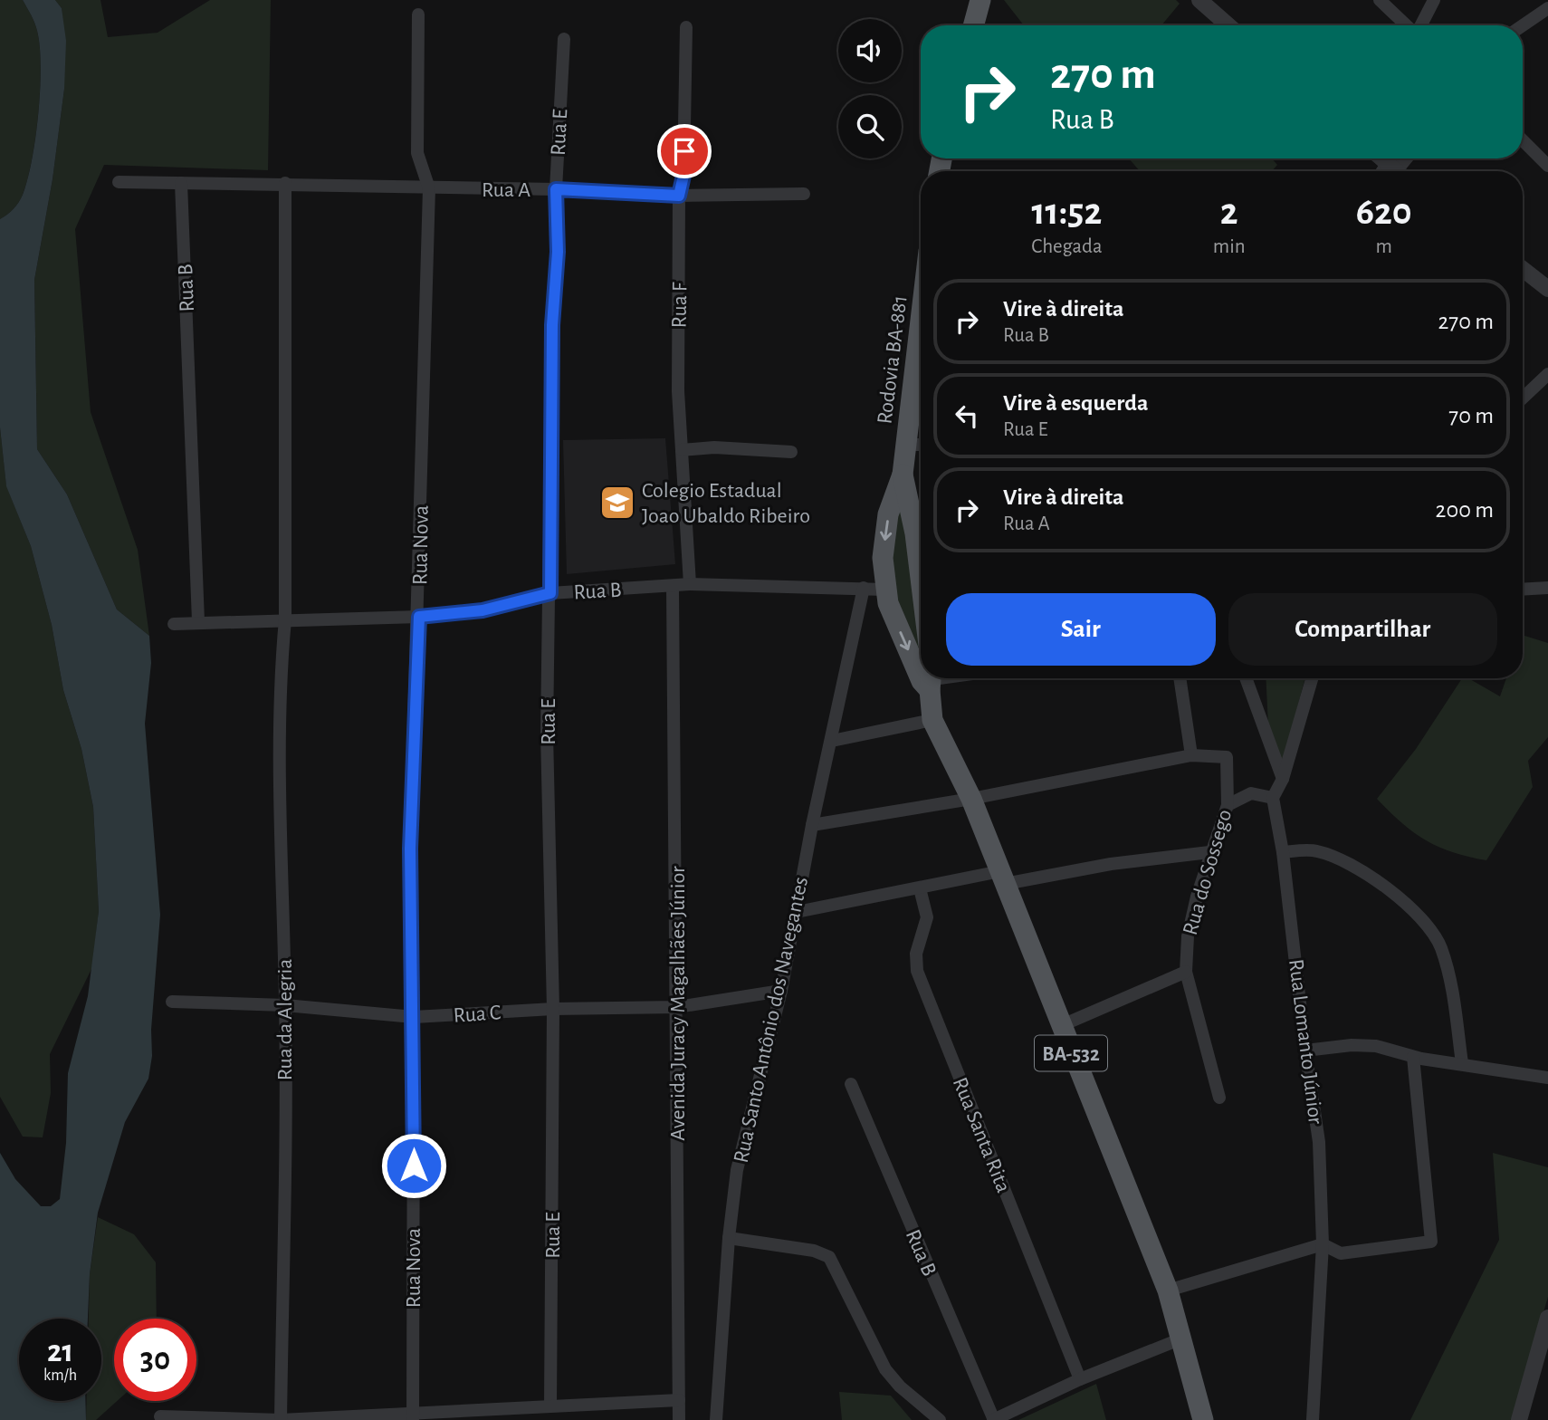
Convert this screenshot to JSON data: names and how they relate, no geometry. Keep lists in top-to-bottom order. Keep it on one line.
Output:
{"streets":{"main road":["Rodovia BA-881","BA-532"],"street":["Rua E","Rua A","Rua B","Rua F","Rua Nova","Rua do Sossego","Avenida Juracy Magalhães Júnior","Rua C","Rua da Alegria","Rua Santo Antônio dos Navegantes","Rua Lomanto Júnior","Rua Santa Rita"]},"crossings":[["Rua E","Rua A"],["Rua E","Rua B"],["Rua E","Rua C"],["Rua A","Rua B"],["Rua A","Rua F"],["Rua A","Rua Nova"],["Rua B","Rua F"],["Rua B","Rua Nova"],["Rua B","Avenida Juracy Magalhães Júnior"],["Rua B","Rua da Alegria"],["Rua B","Rua Santo Antônio dos Navegantes"],["Rua B","BA-532"],["Rodovia BA-881","BA-532"],["Rua Nova","Rua C"],["Avenida Juracy Magalhães Júnior","Rua C"],["Rua C","Rua da Alegria"],["Rua C","Rua Santo Antônio dos Navegantes"]],"places":{"school or university":["Colegio Estadual Joao Ubaldo Ribeiro"]},"page":{"turn":["270 m","Rua B"],"eta":["11:52","Chegada","2","min","620","m"],"list":[{"name":"Vire à direita","note":"Rua B","value":"270 m"},{"name":"Vire à esquerda","note":"Rua E","value":"70 m"},{"name":"Vire à direita","note":"Rua A","value":"200 m"}],"buttons":["Sair","Compartilhar"],"speed":"21 km/h","limit":"30"}}
